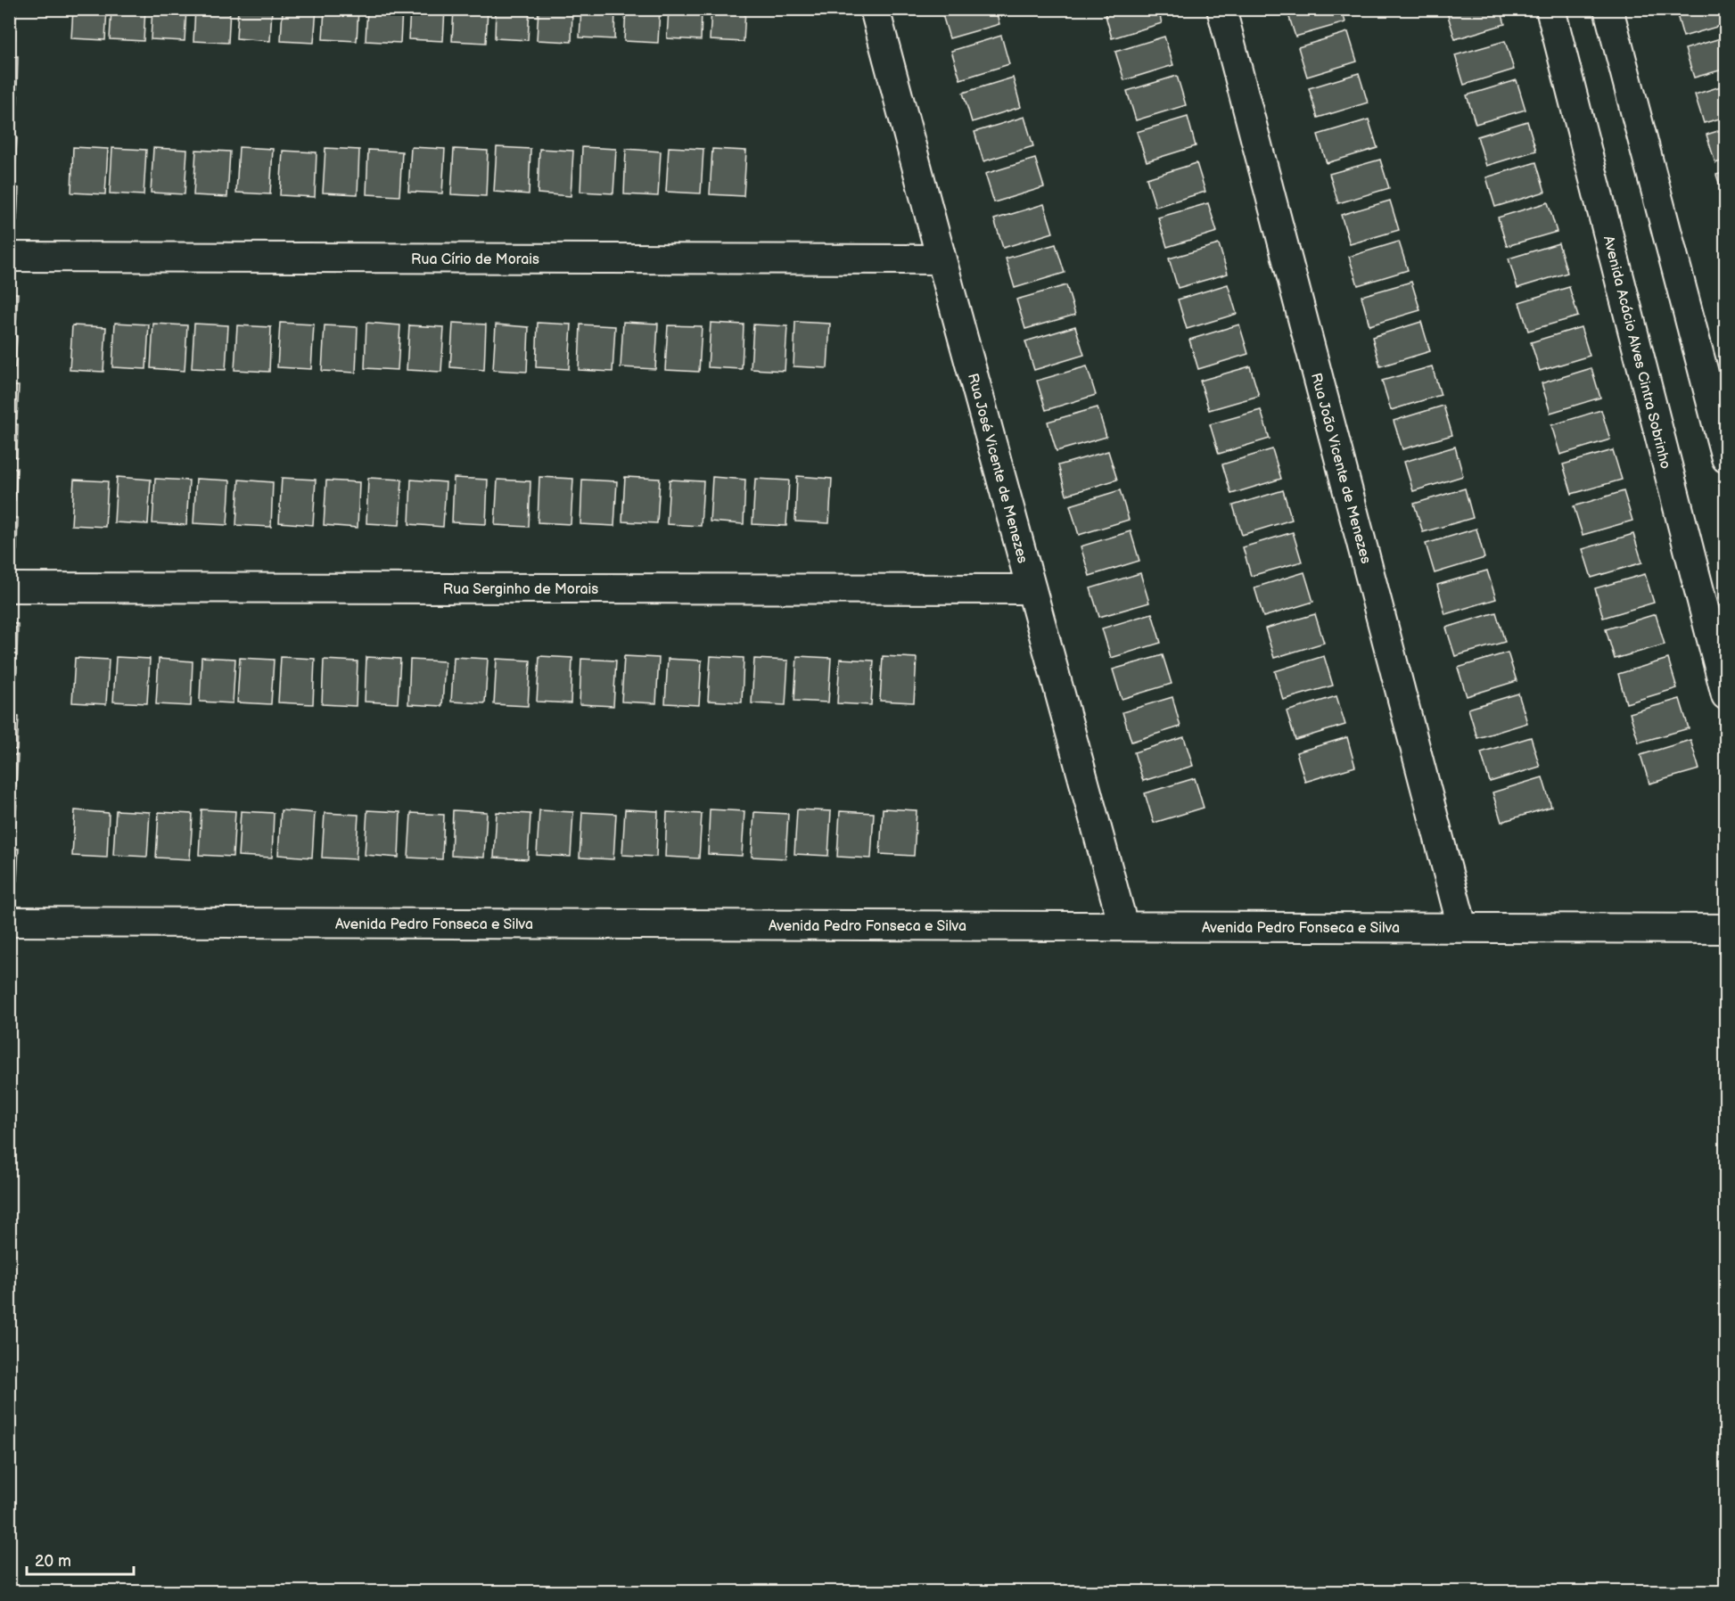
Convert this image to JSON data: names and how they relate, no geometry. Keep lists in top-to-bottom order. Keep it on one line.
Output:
{"streets":{"street":["Rua Círio de Morais","Avenida Acácio Alves Cintra Sobrinho","Rua José Vicente de Menezes","Rua João Vicente de Menezes","Rua Serginho de Morais","Avenida Pedro Fonseca e Silva"]},"crossings":[["Rua Círio de Morais","Rua José Vicente de Menezes"],["Rua José Vicente de Menezes","Rua Serginho de Morais"],["Rua José Vicente de Menezes","Avenida Pedro Fonseca e Silva"],["Rua João Vicente de Menezes","Avenida Pedro Fonseca e Silva"]],"scale_bar":"20 m"}
